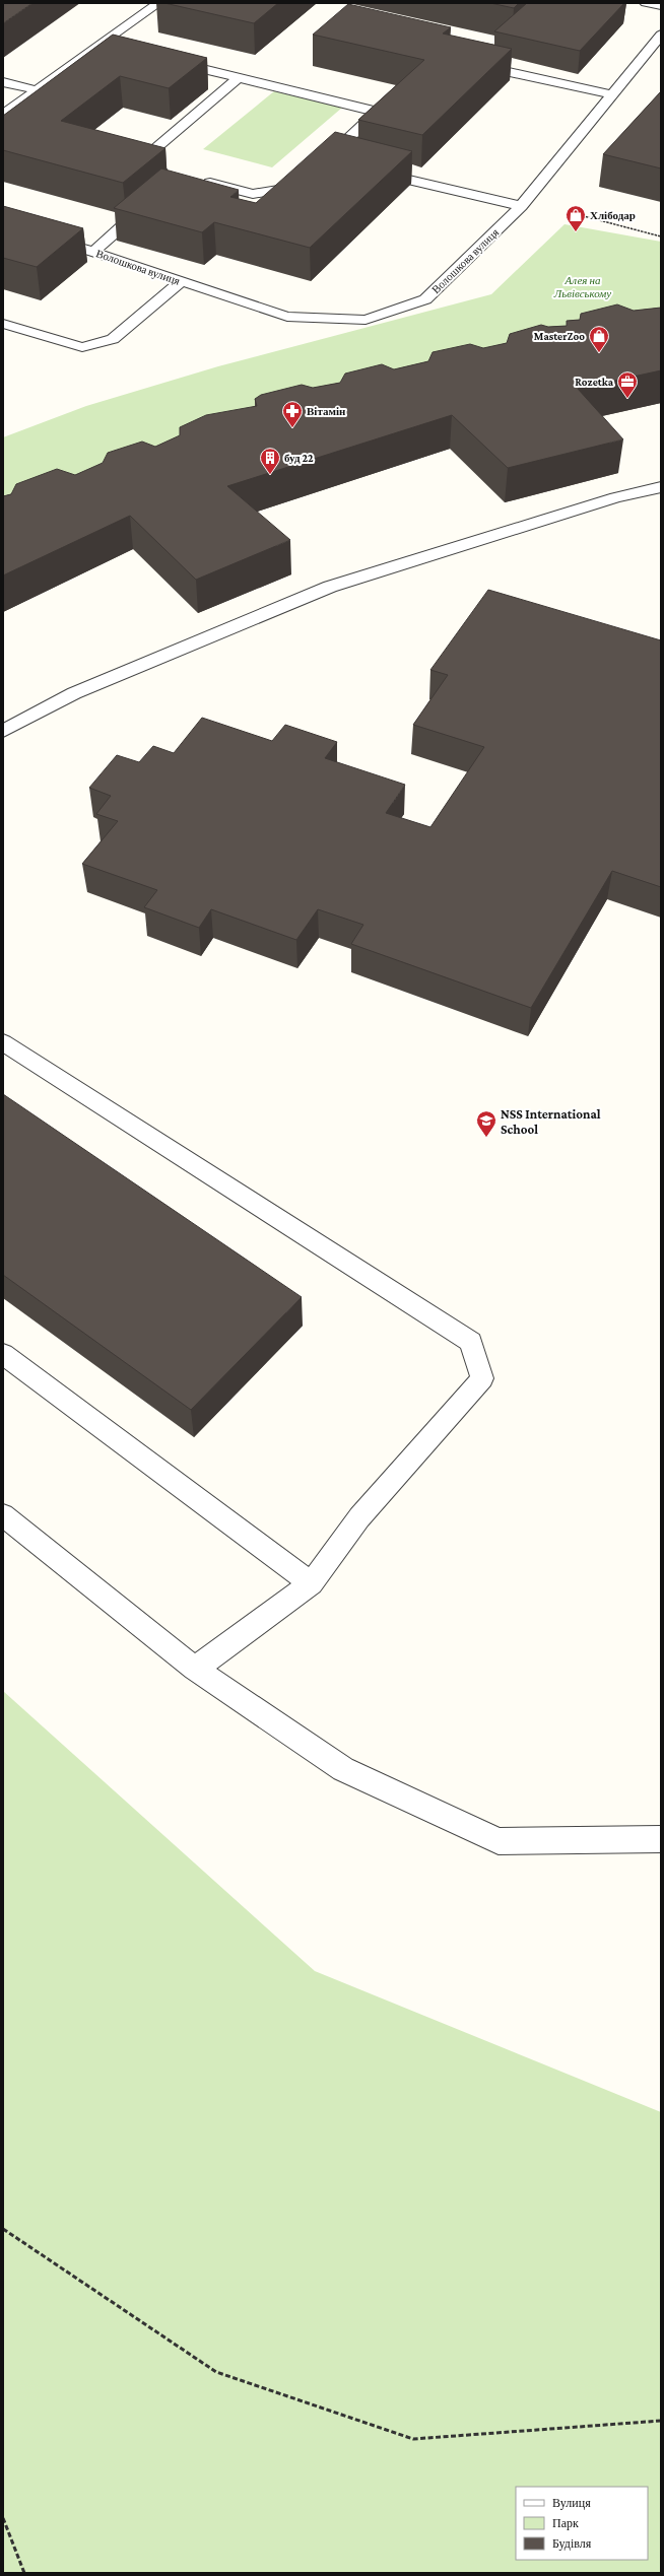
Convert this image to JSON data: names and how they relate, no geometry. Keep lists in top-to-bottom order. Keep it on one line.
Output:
{"streets":{"street":["Волошкова вулиця"]},"parks":["Алея на Львівському"],"places":{"shop":["Хлібодар","MasterZoo"],"office":["Rozetka"],"pharmacy":["Вітамін"],"building":["буд 22"],"school or university":["NSS International School"]},"legend":["Вулиця","Парк","Будівля"]}
